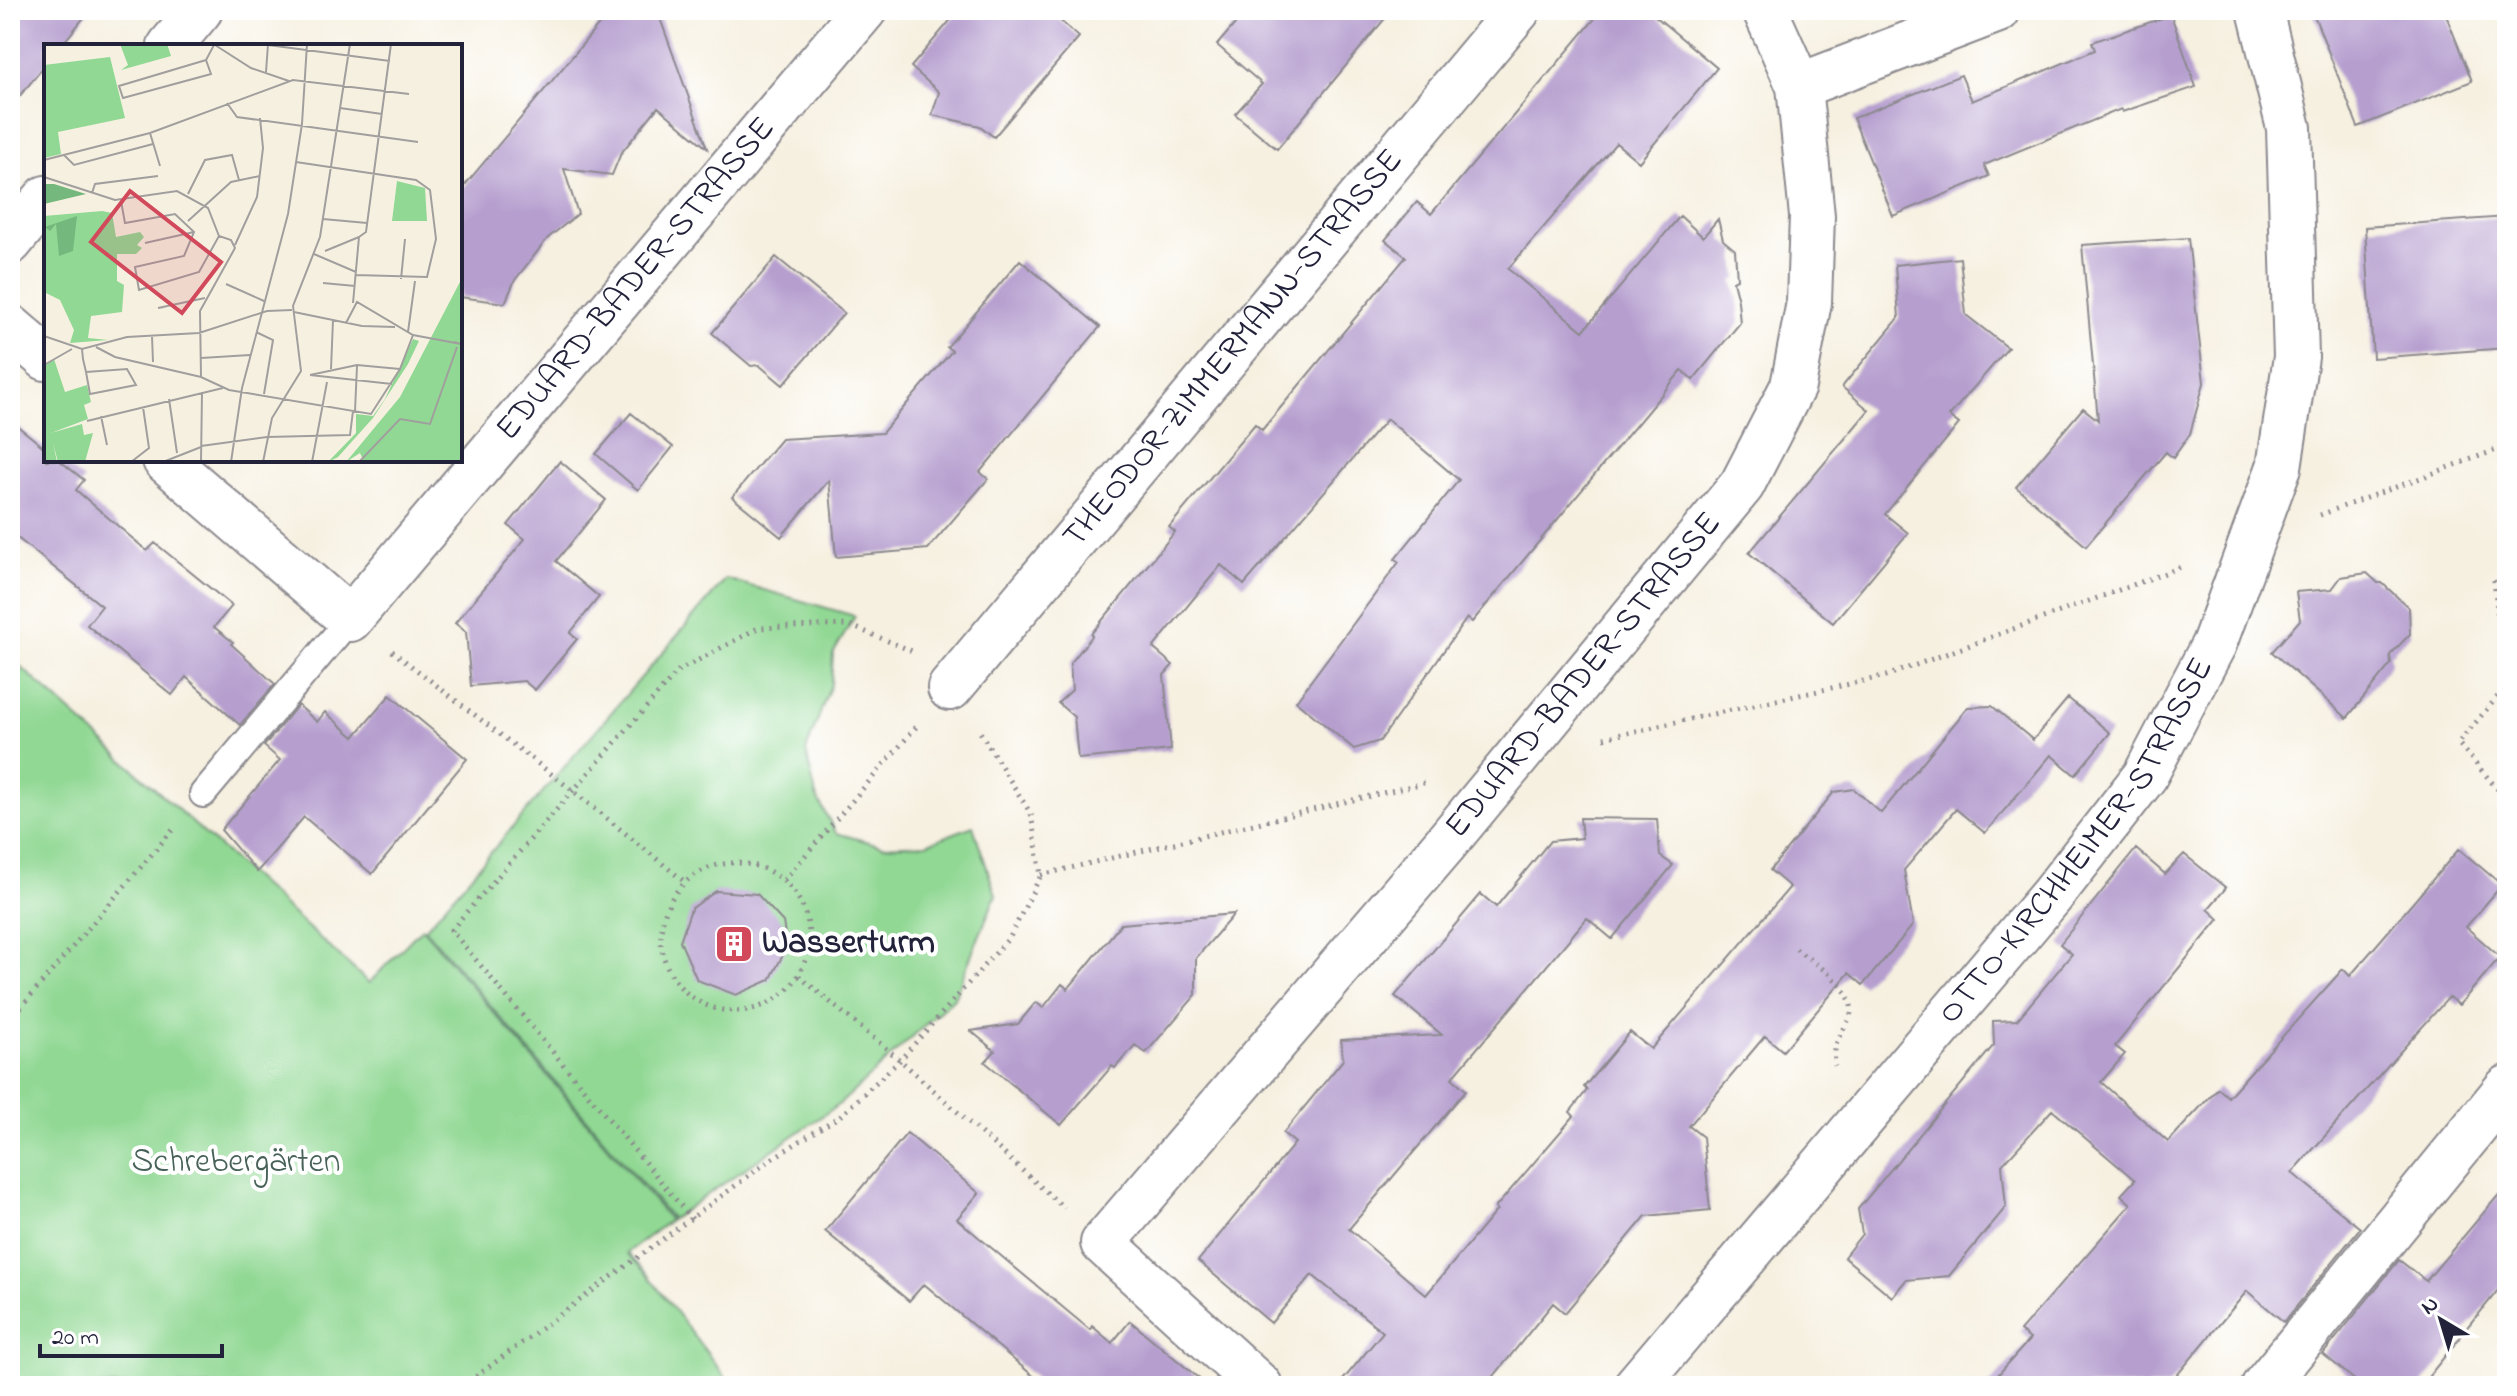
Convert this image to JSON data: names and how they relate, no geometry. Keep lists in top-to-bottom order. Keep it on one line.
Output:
{"streets":{"street":["EDUARD-BADER-STRASSE","THEODOR-ZIMMERMANN-STRASSE","OTTO-KIRCHHEIMER-STRASSE"]},"parks":["Schrebergärten"],"places":{"building":["Wasserturm"]},"scale_bar":"20 m","north":"top left"}
